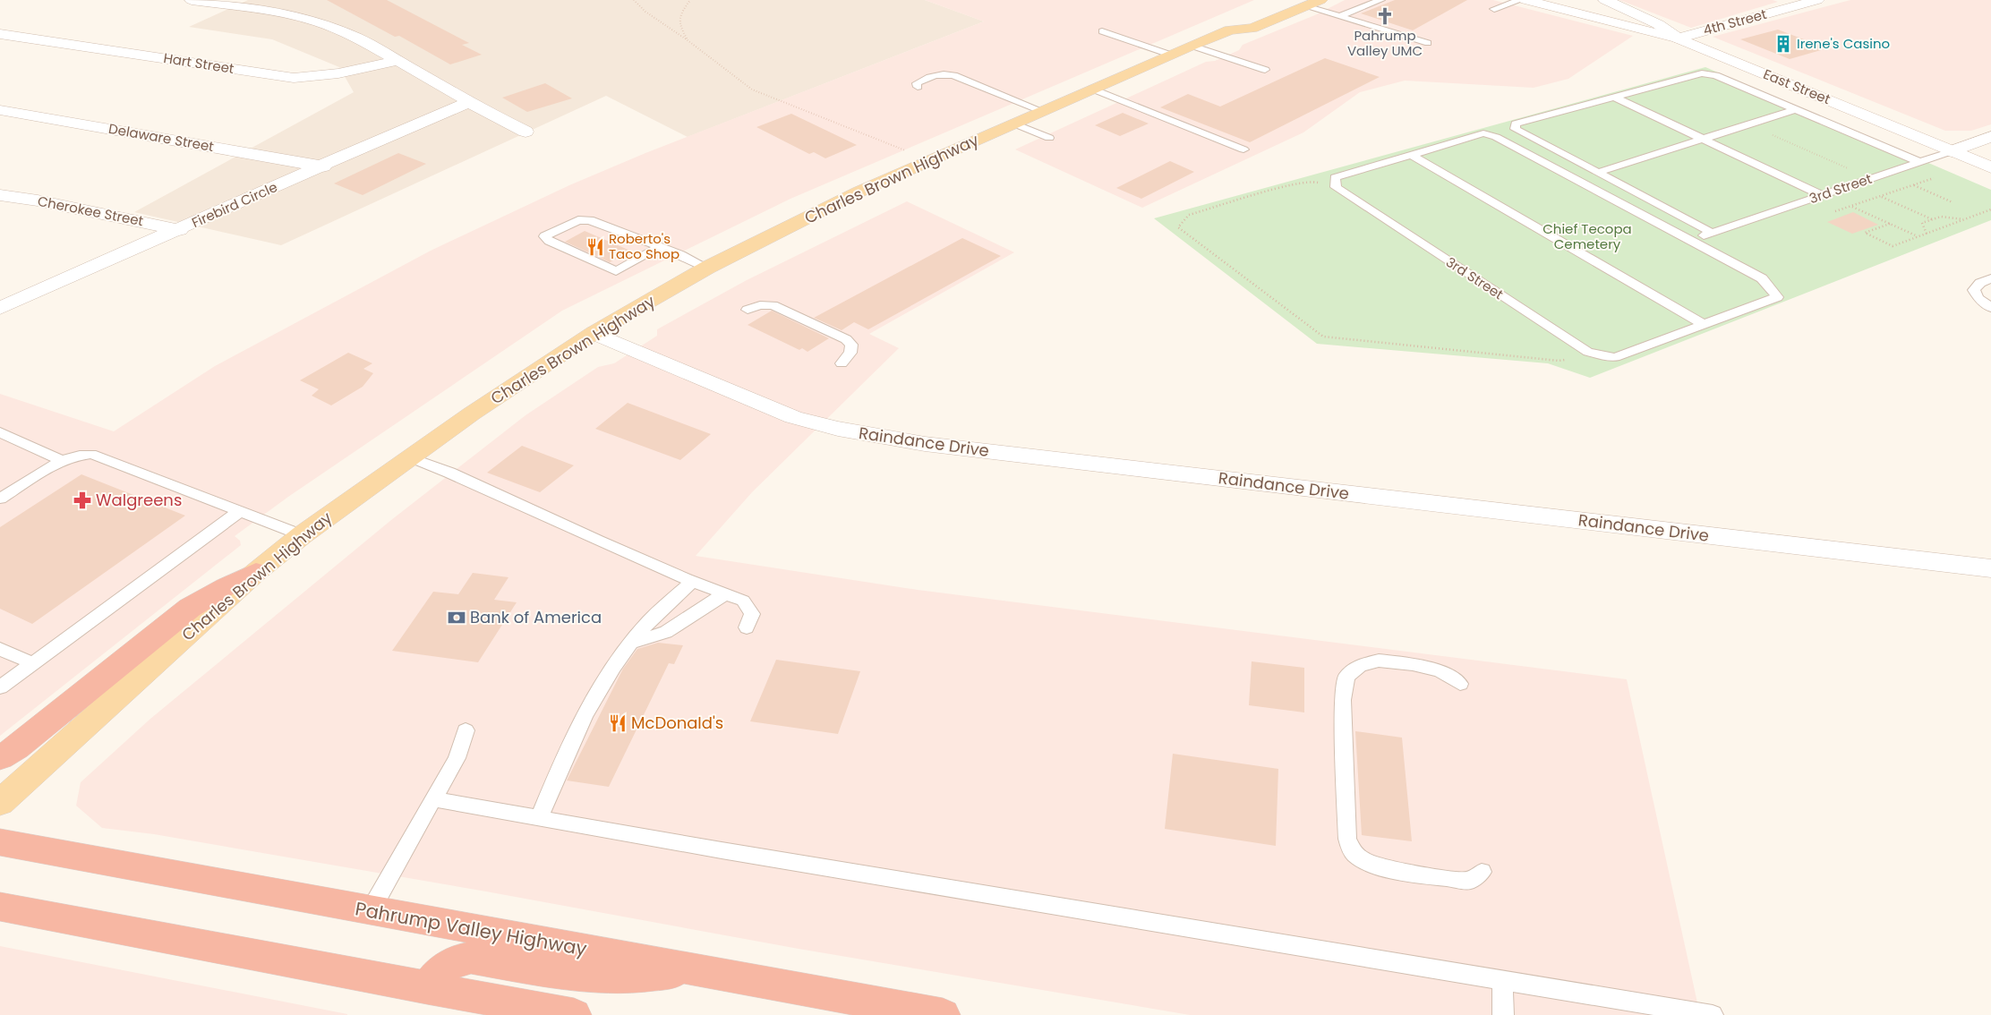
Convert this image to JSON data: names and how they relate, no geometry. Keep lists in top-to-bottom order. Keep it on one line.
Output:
{"streets":{"highway":["Pahrump Valley Highway"],"main road":["Charles Brown Highway"],"street":["4th Street","Hart Street","East Street","Delaware Street","3rd Street","Firebird Circle","Cherokee Street","Raindance Drive"]},"crossings":[["4th Street","East Street"],["East Street","3rd Street"],["Delaware Street","Firebird Circle"],["Charles Brown Highway","Raindance Drive"],["Firebird Circle","Cherokee Street"]],"parks":["Chief Tecopa Cemetery"],"places":{"church":["Pahrump Valley UMC"],"building":["Irene's Casino"],"restaurant":["Roberto's Taco Shop","McDonald's"],"pharmacy":["Walgreens"],"bank":["Bank of America"]}}
